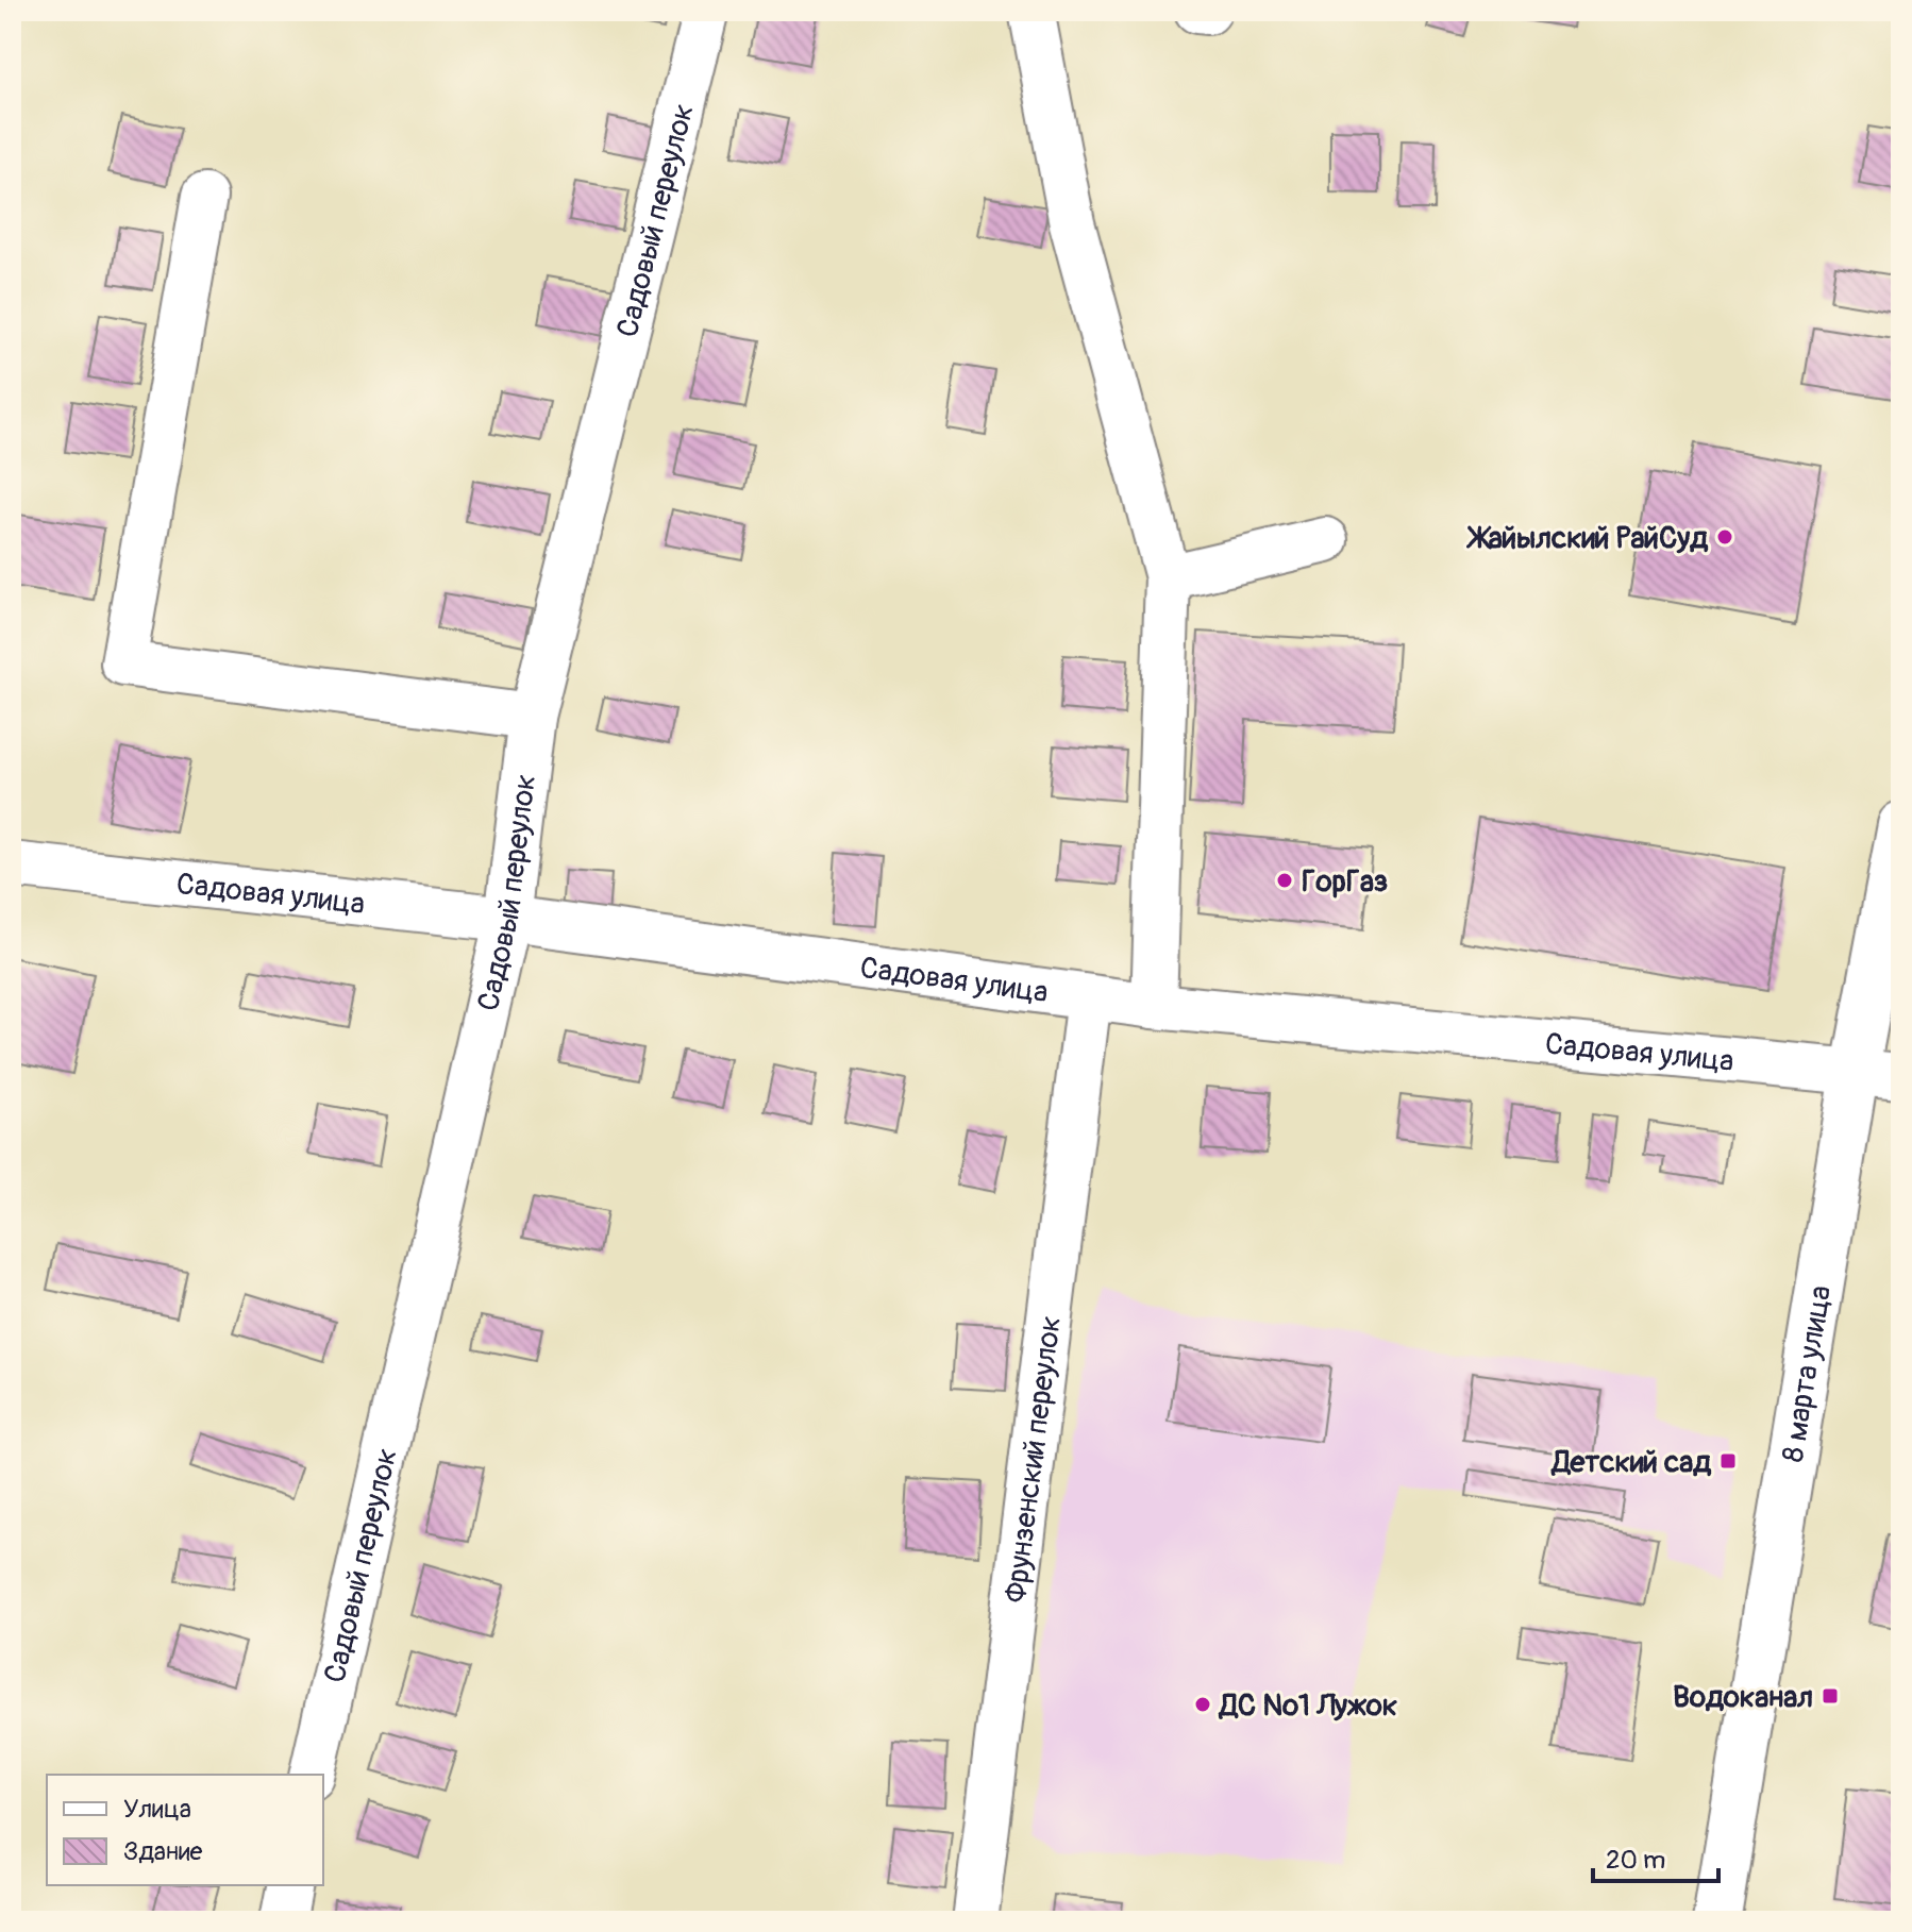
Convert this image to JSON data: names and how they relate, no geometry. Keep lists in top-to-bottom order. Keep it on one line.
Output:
{"streets":{"street":["Садовый переулок","Садовая улица","8 марта улица","Фрунзенский переулок"]},"crossings":[["Садовый переулок","Садовая улица"],["Садовая улица","8 марта улица"],["Садовая улица","Фрунзенский переулок"]],"places":{"other":["Жайылский РайСуд","ГорГаз","ДС №1 Лужок"],"transit":["Детский сад","Водоканал"]},"legend":["Улица","Здание"],"scale_bar":"20 m"}
